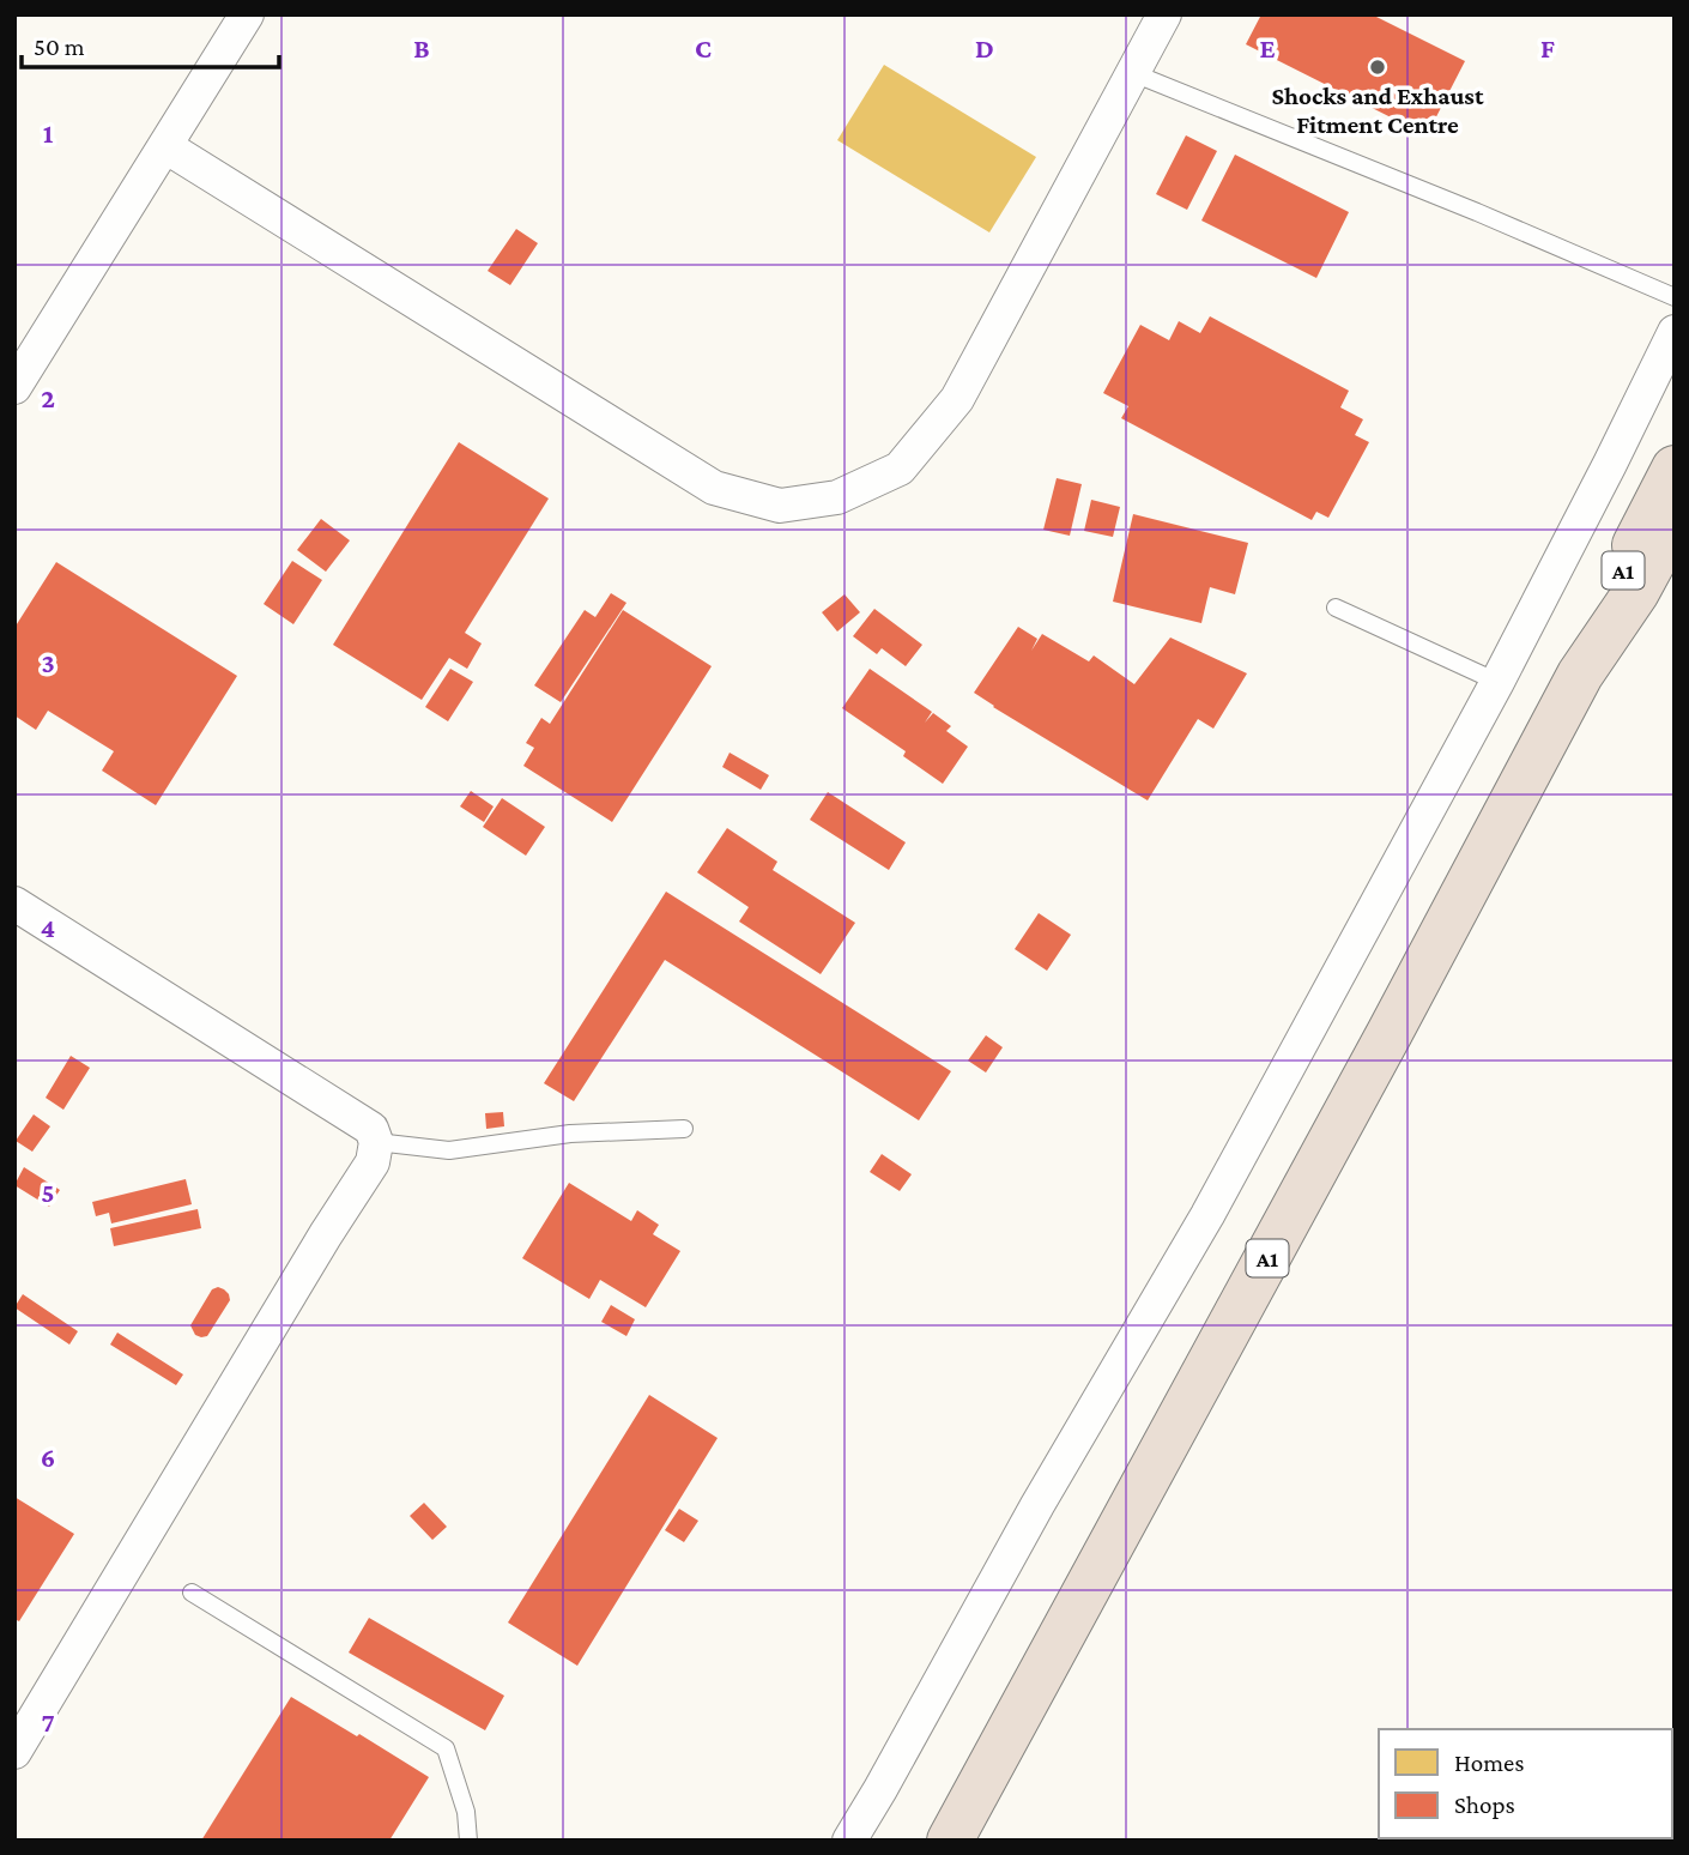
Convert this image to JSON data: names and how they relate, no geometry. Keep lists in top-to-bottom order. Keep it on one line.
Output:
{"streets":{"highway":["A1"]},"places":["Shocks and Exhaust Fitment Centre"],"legend":["Homes","Shops"],"scale_bar":"50 m","grid":{"columns":["B","C","D","E","F"],"rows":["1","2","3","4","5","6","7"]}}
